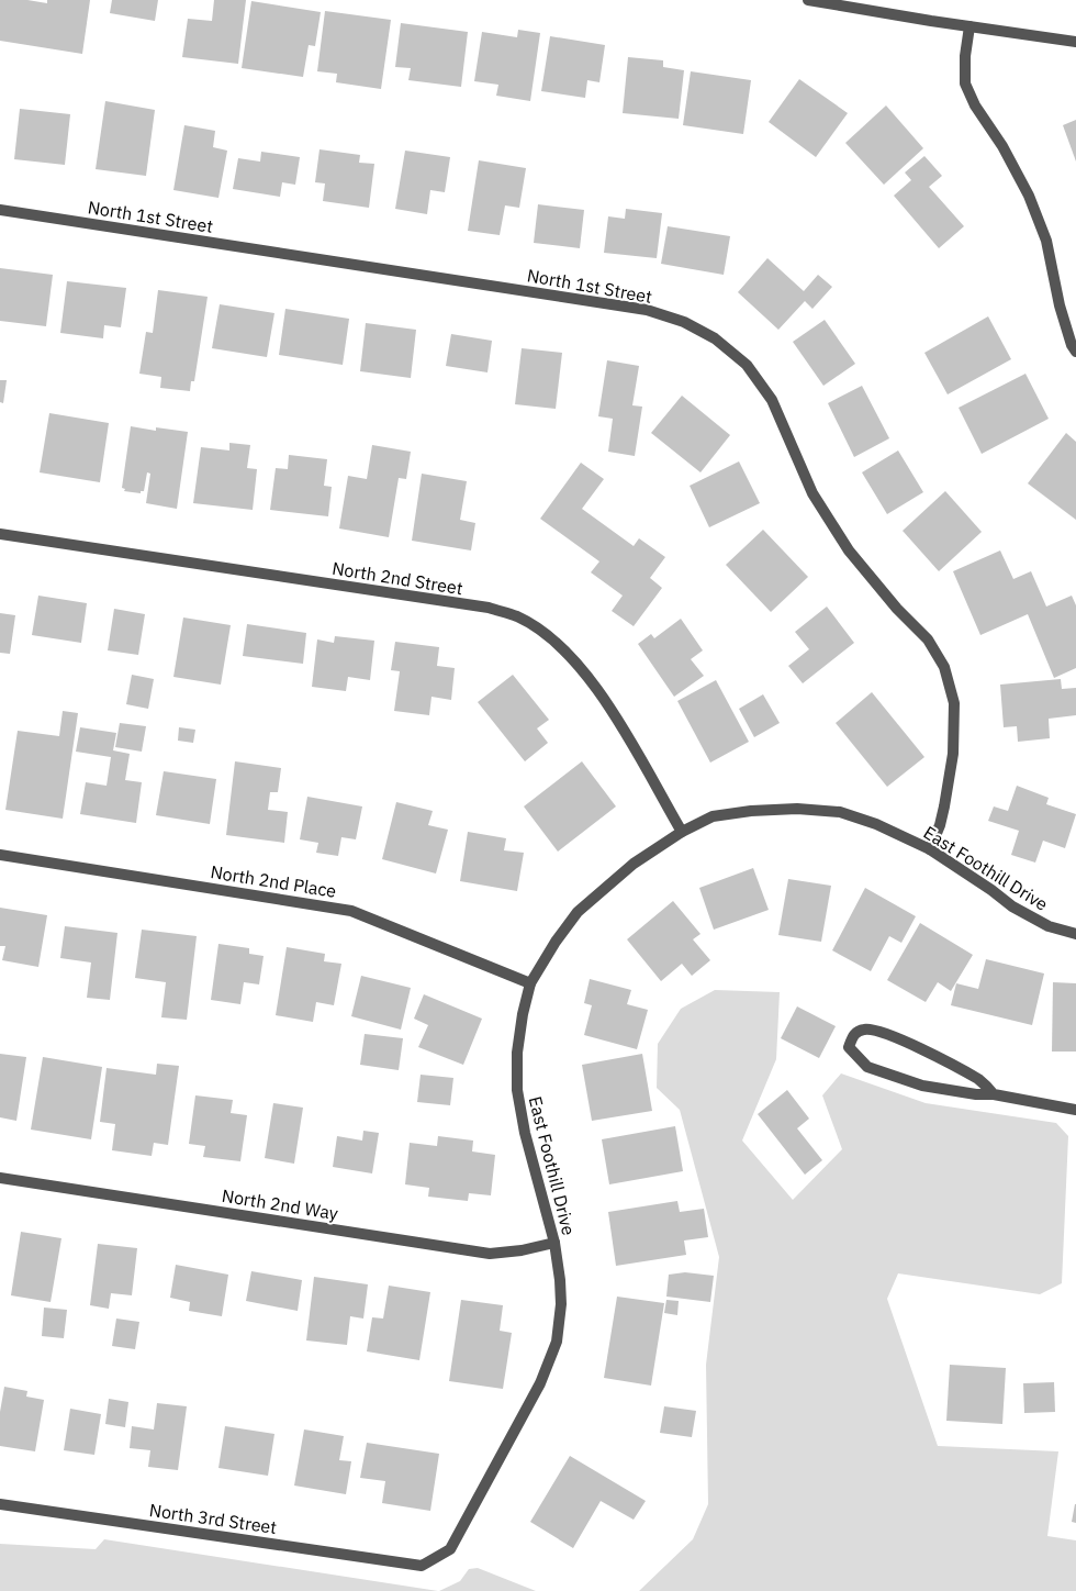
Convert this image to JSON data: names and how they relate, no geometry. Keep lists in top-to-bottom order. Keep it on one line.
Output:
{"streets":{"street":["North 1st Street","North 2nd Street","East Foothill Drive","North 2nd Place","North 2nd Way","North 3rd Street"]},"crossings":[["North 1st Street","East Foothill Drive"],["North 2nd Street","East Foothill Drive"],["East Foothill Drive","North 2nd Place"],["East Foothill Drive","North 2nd Way"],["East Foothill Drive","North 3rd Street"]]}
